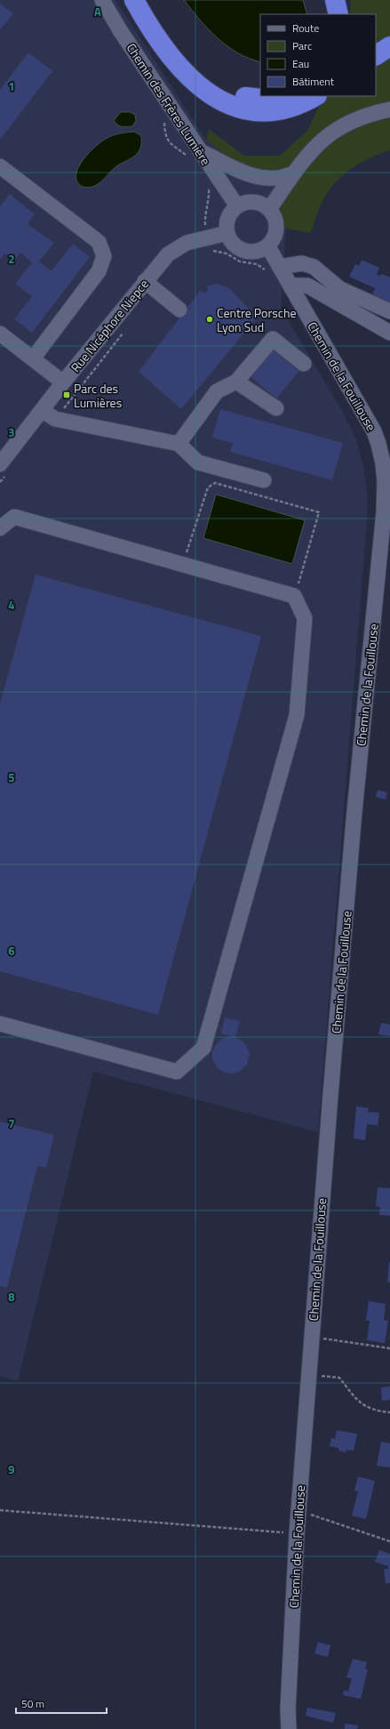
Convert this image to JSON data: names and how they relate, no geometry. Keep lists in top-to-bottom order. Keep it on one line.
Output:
{"streets":{"street":["Chemin des Frères Lumière","Rue Nicéphore Niepce","Chemin de la Fouillouse"]},"crossings":[["Chemin des Frères Lumière","Rue Nicéphore Niepce"],["Chemin des Frères Lumière","Chemin de la Fouillouse"],["Rue Nicéphore Niepce","Chemin de la Fouillouse"]],"places":{"other":["Centre Porsche Lyon Sud"],"transit":["Parc des Lumières"]},"legend":["Route","Parc","Eau","Bâtiment"],"scale_bar":"50 m","grid":{"columns":["A"],"rows":["1","2","3","4","5","6","7","8","9"]}}
